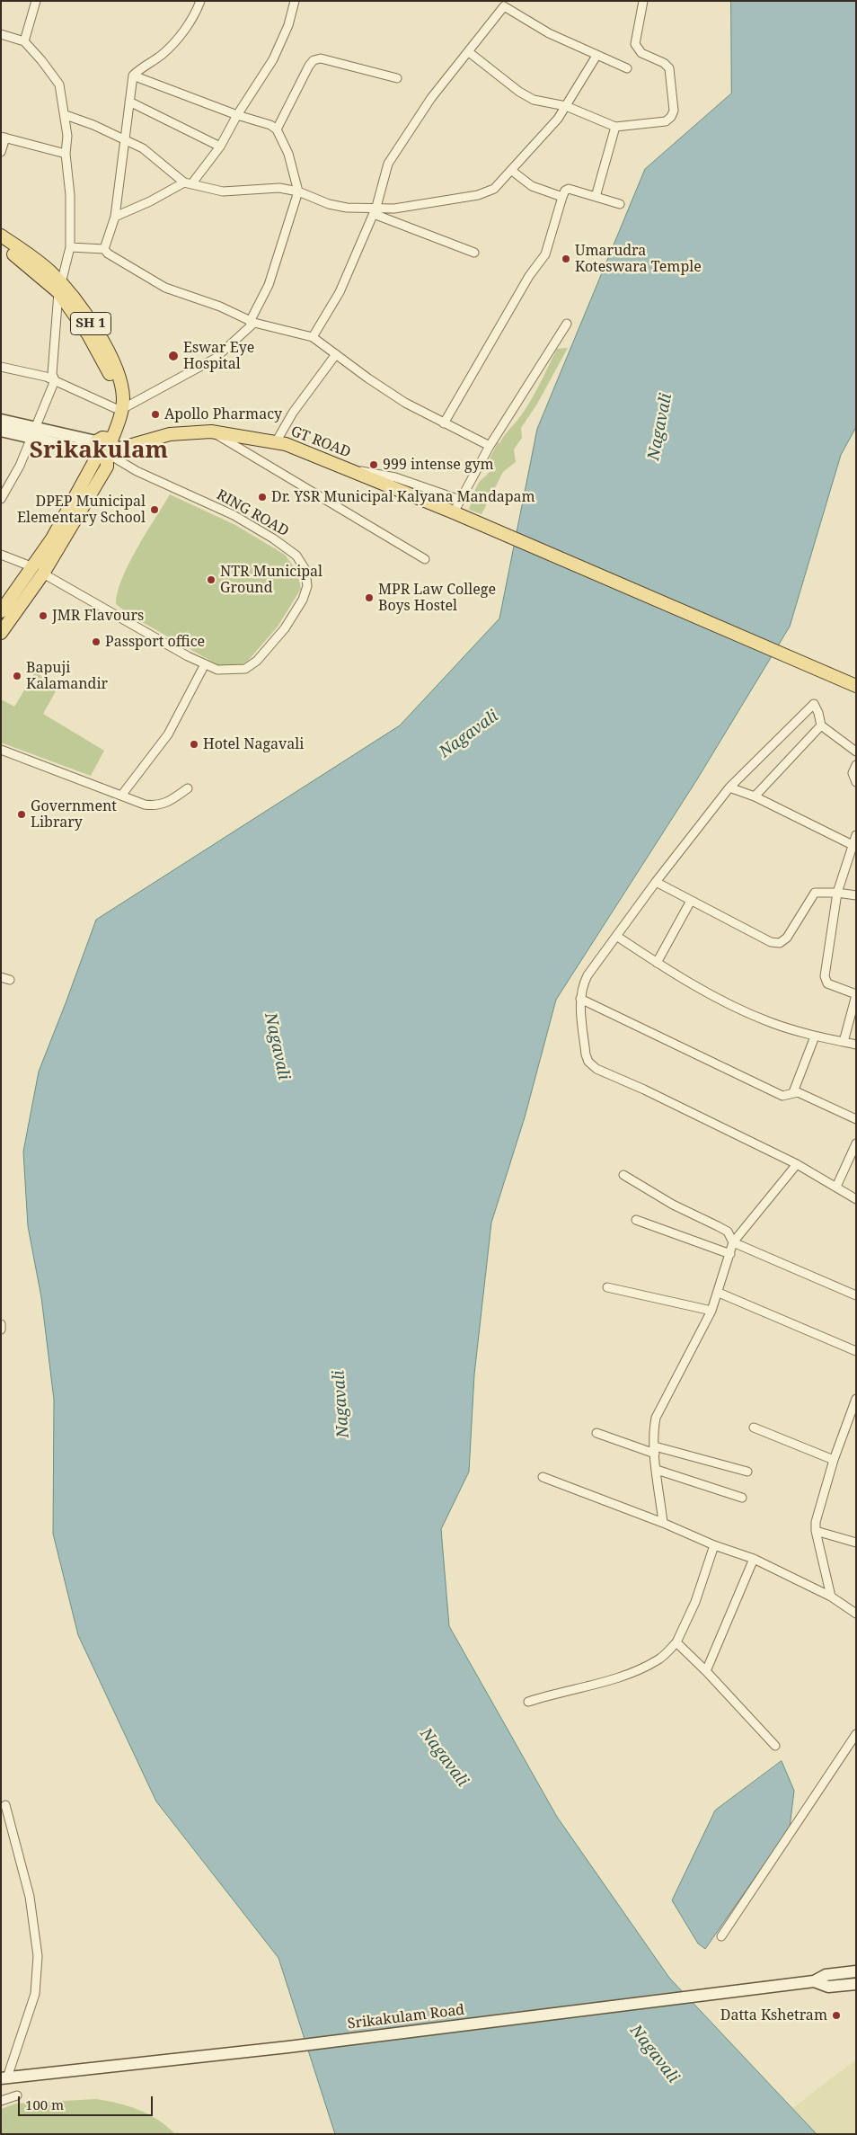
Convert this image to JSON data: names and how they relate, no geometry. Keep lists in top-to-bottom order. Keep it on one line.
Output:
{"streets":{"main road":["SH 1","GT ROAD","Srikakulam Road"],"street":["RING ROAD"]},"crossings":[["SH 1","GT ROAD"],["SH 1","RING ROAD"],["GT ROAD","RING ROAD"]],"districts":["Srikakulam"],"water":["Nagavali"],"places":["Umarudra Koteswara Temple","Eswar Eye Hospital","Apollo Pharmacy","999 intense gym","Dr. YSR Municipal Kalyana Mandapam","DPEP Municipal Elementary School","NTR Municipal Ground","MPR Law College Boys Hostel","JMR Flavours","Passport office","Bapuji Kalamandir","Hotel Nagavali","Government Library","Datta Kshetram"],"scale_bar":"100 m"}
